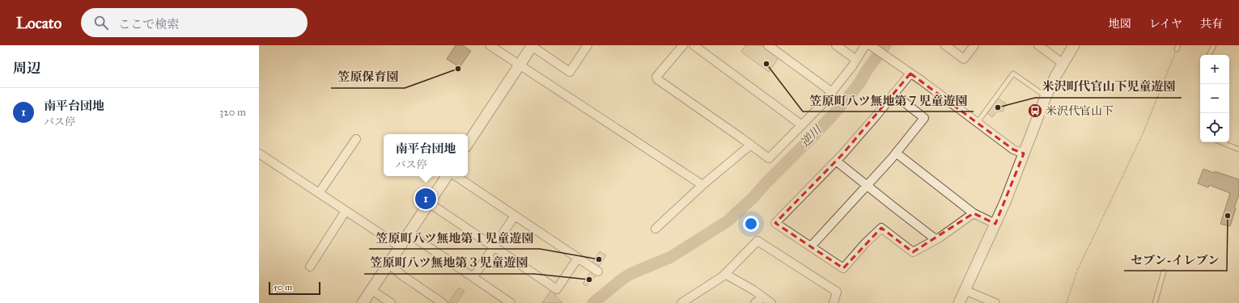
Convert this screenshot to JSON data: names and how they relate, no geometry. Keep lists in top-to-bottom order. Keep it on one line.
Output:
{"water":["逆川"],"places":{"other":["笠原町八ツ無地第７児童遊園","笠原保育園","米沢町代官山下児童遊園","セブン-イレブン","笠原町八ツ無地第１児童遊園","笠原町八ツ無地第３児童遊園"],"bus stop":["米沢代官山下"]},"scale_bar":"50 m","page":{"header":"Locato","search":"ここで検索","nav":["地図","レイヤ","共有"],"heading":"周辺","map_buttons":["+","−"],"list":[{"mark":"1","name":"南平台団地","note":"バス停","value":"320 m"}],"popup":["南平台団地","バス停"],"pins":"1","scale":"50 m"}}
